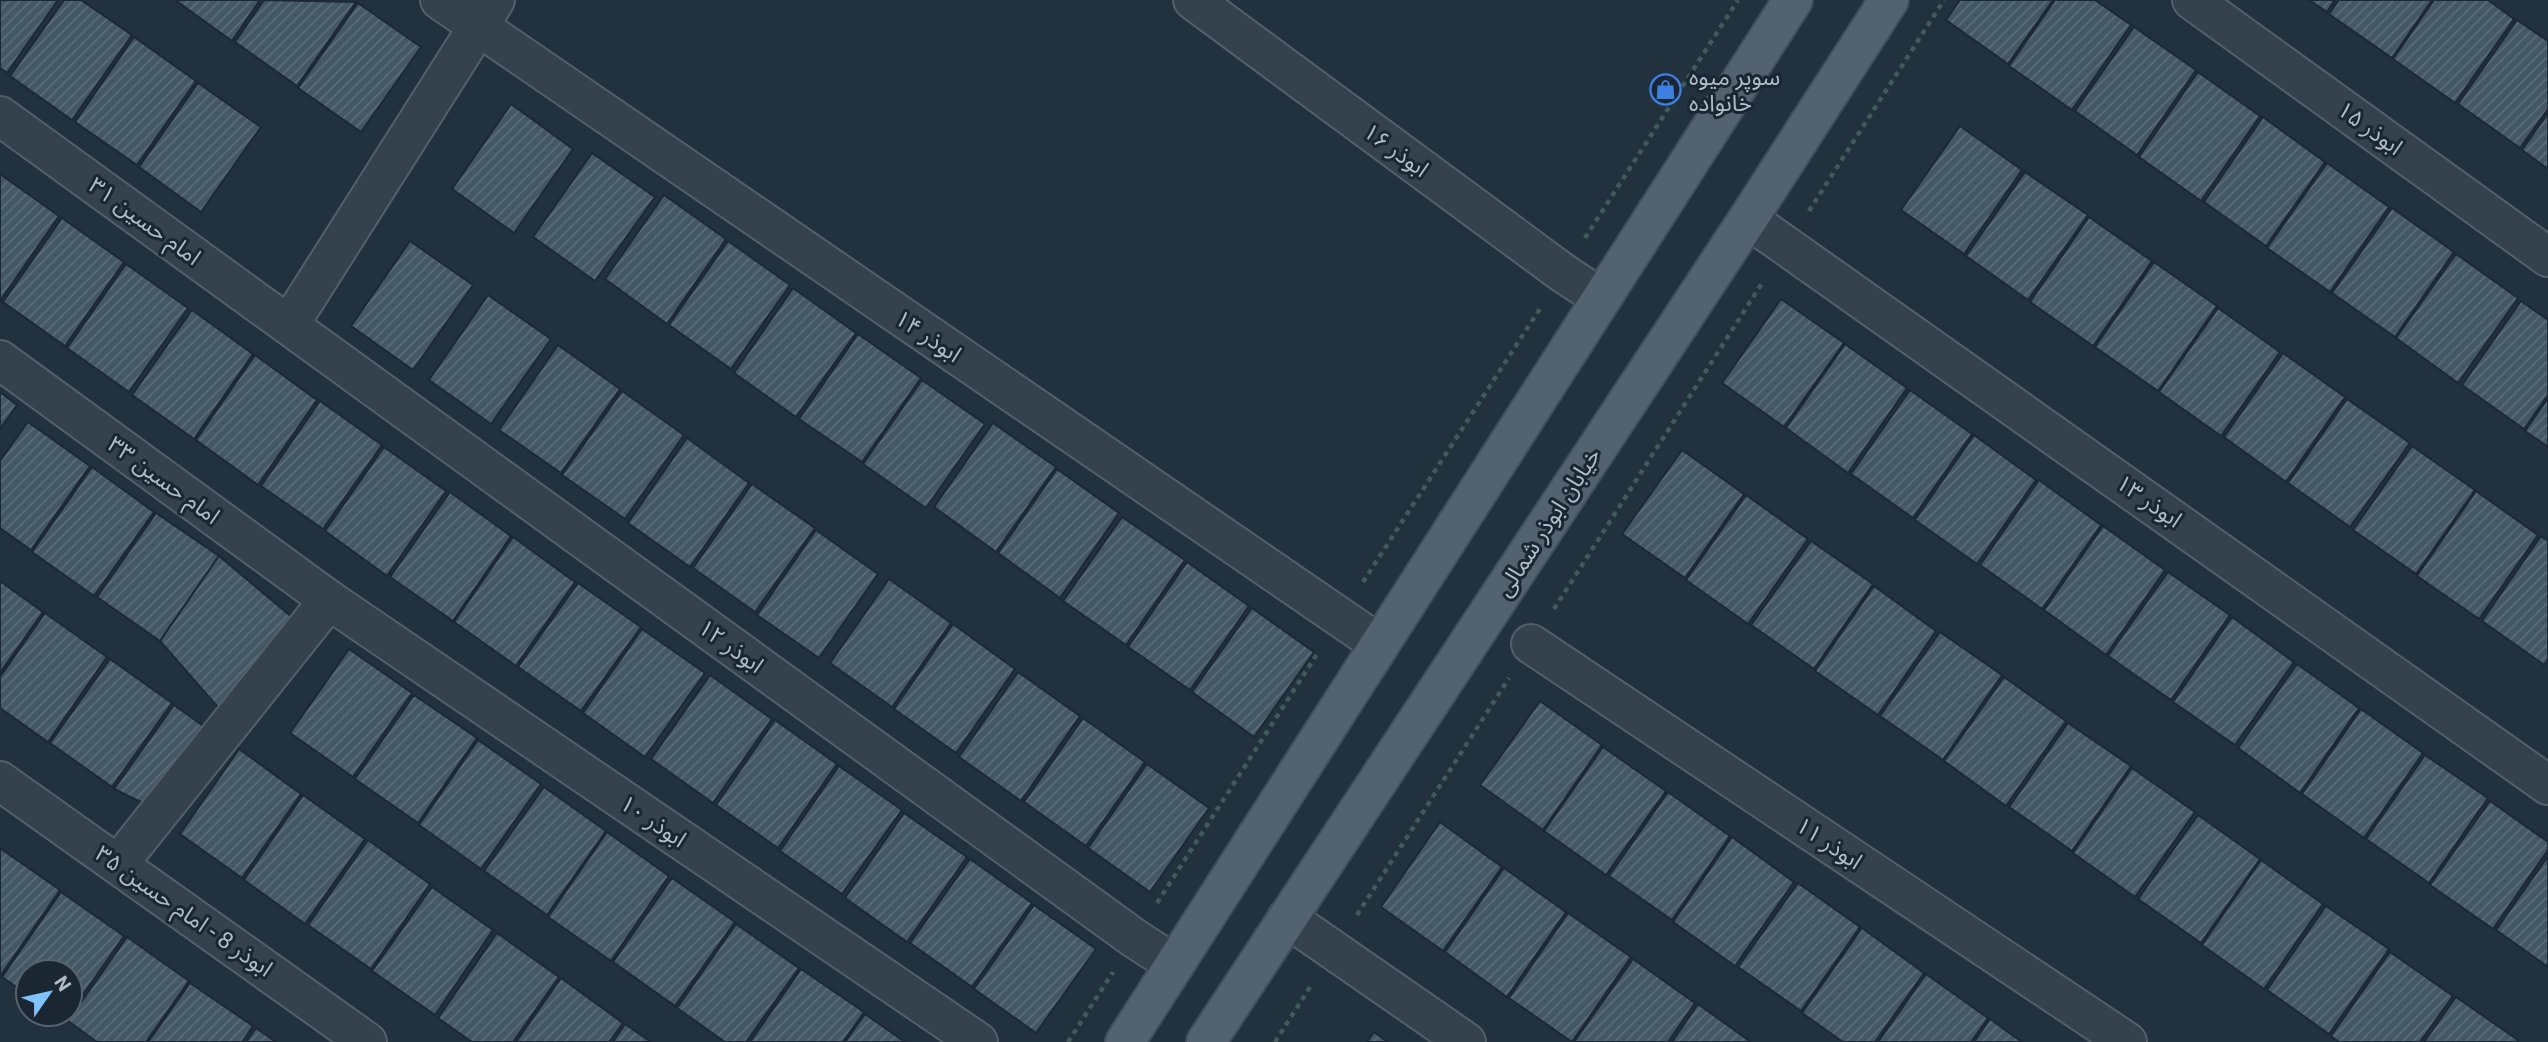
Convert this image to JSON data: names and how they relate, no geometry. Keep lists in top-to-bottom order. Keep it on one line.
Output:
{"streets":{"main road":["خیابان ابوذر شمالی"],"street":["ابوذر ۱۵","ابوذر ۱۶","امام حسین ۳۱","ابوذر ۱۴","امام حسین ۳۳","ابوذر ۱۳","ابوذر ۱۲","ابوذر ۱۰","ابوذر ۱۱","ابوذر 8 - امام حسین ۳۵"]},"crossings":[["امام حسین ۳۱","ابوذر ۱۲"],["امام حسین ۳۳","ابوذر ۱۰"],["ابوذر ۱۳","خیابان ابوذر شمالی"]],"places":{"shop":["سوپر میوه خانواده"]},"north":"top right"}
